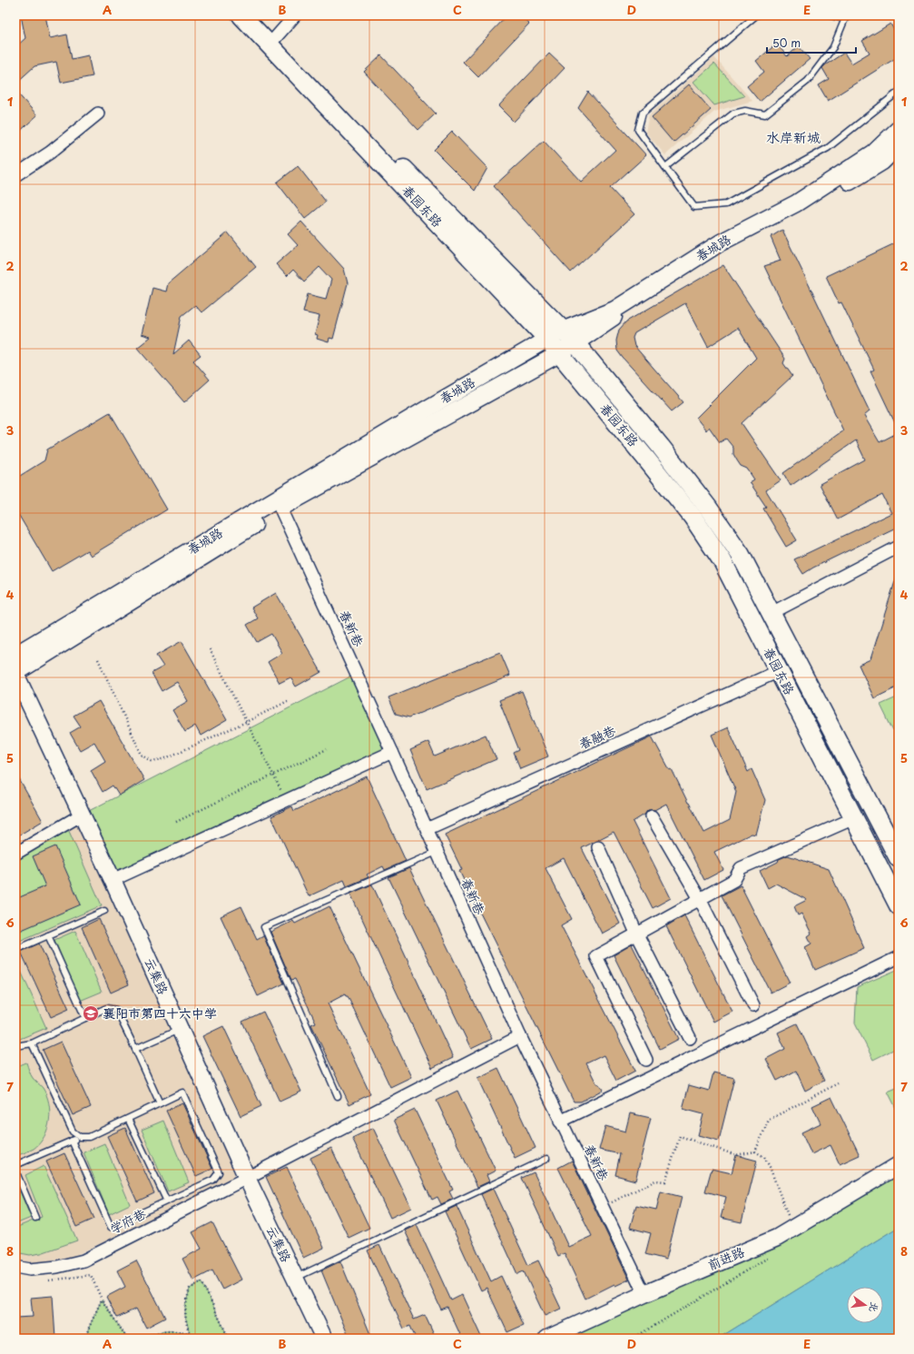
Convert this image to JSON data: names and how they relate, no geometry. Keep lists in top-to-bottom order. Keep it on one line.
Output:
{"streets":{"main road":["春园东路"],"street":["春城路","春新巷","春融巷","云集路","学府巷","前进路"]},"crossings":[["春园东路","春城路"],["春园东路","春融巷"],["春城路","春新巷"],["春城路","云集路"],["春新巷","春融巷"],["春新巷","学府巷"],["春新巷","前进路"],["云集路","学府巷"]],"districts":["水岸新城"],"places":{"school or university":["襄阳市第四十六中学"]},"scale_bar":"50 m","north":"right","grid":{"columns":["A","B","C","D","E"],"rows":["1","2","3","4","5","6","7","8"]}}
